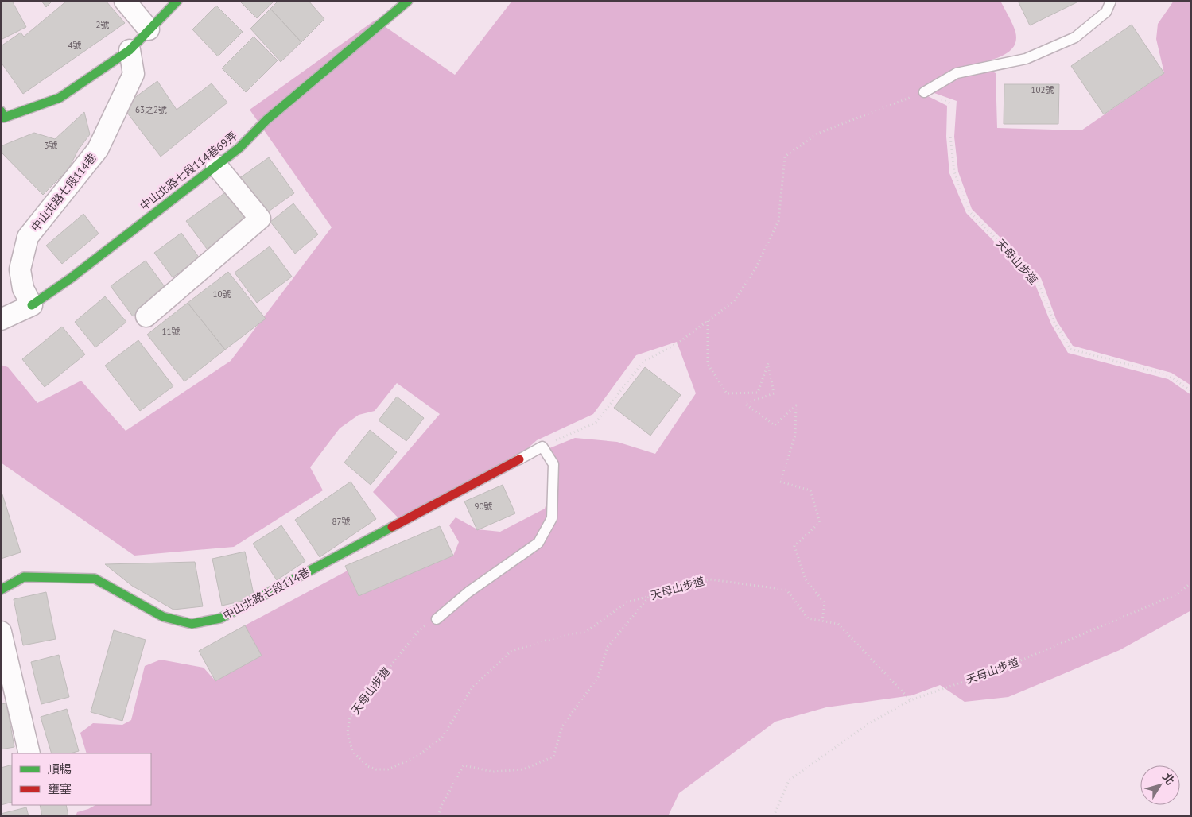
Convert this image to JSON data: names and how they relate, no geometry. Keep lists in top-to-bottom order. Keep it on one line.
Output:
{"streets":{"street":["中山北路七段114巷69弄","中山北路七段114巷"],"path":["天母山步道"]},"crossings":[["中山北路七段114巷69弄","中山北路七段114巷"]],"house_numbers":["2號","4號","102號","63之2號","3號","10號","11號","90號","87號"],"legend":["順暢","壅塞"],"north":"top right"}
